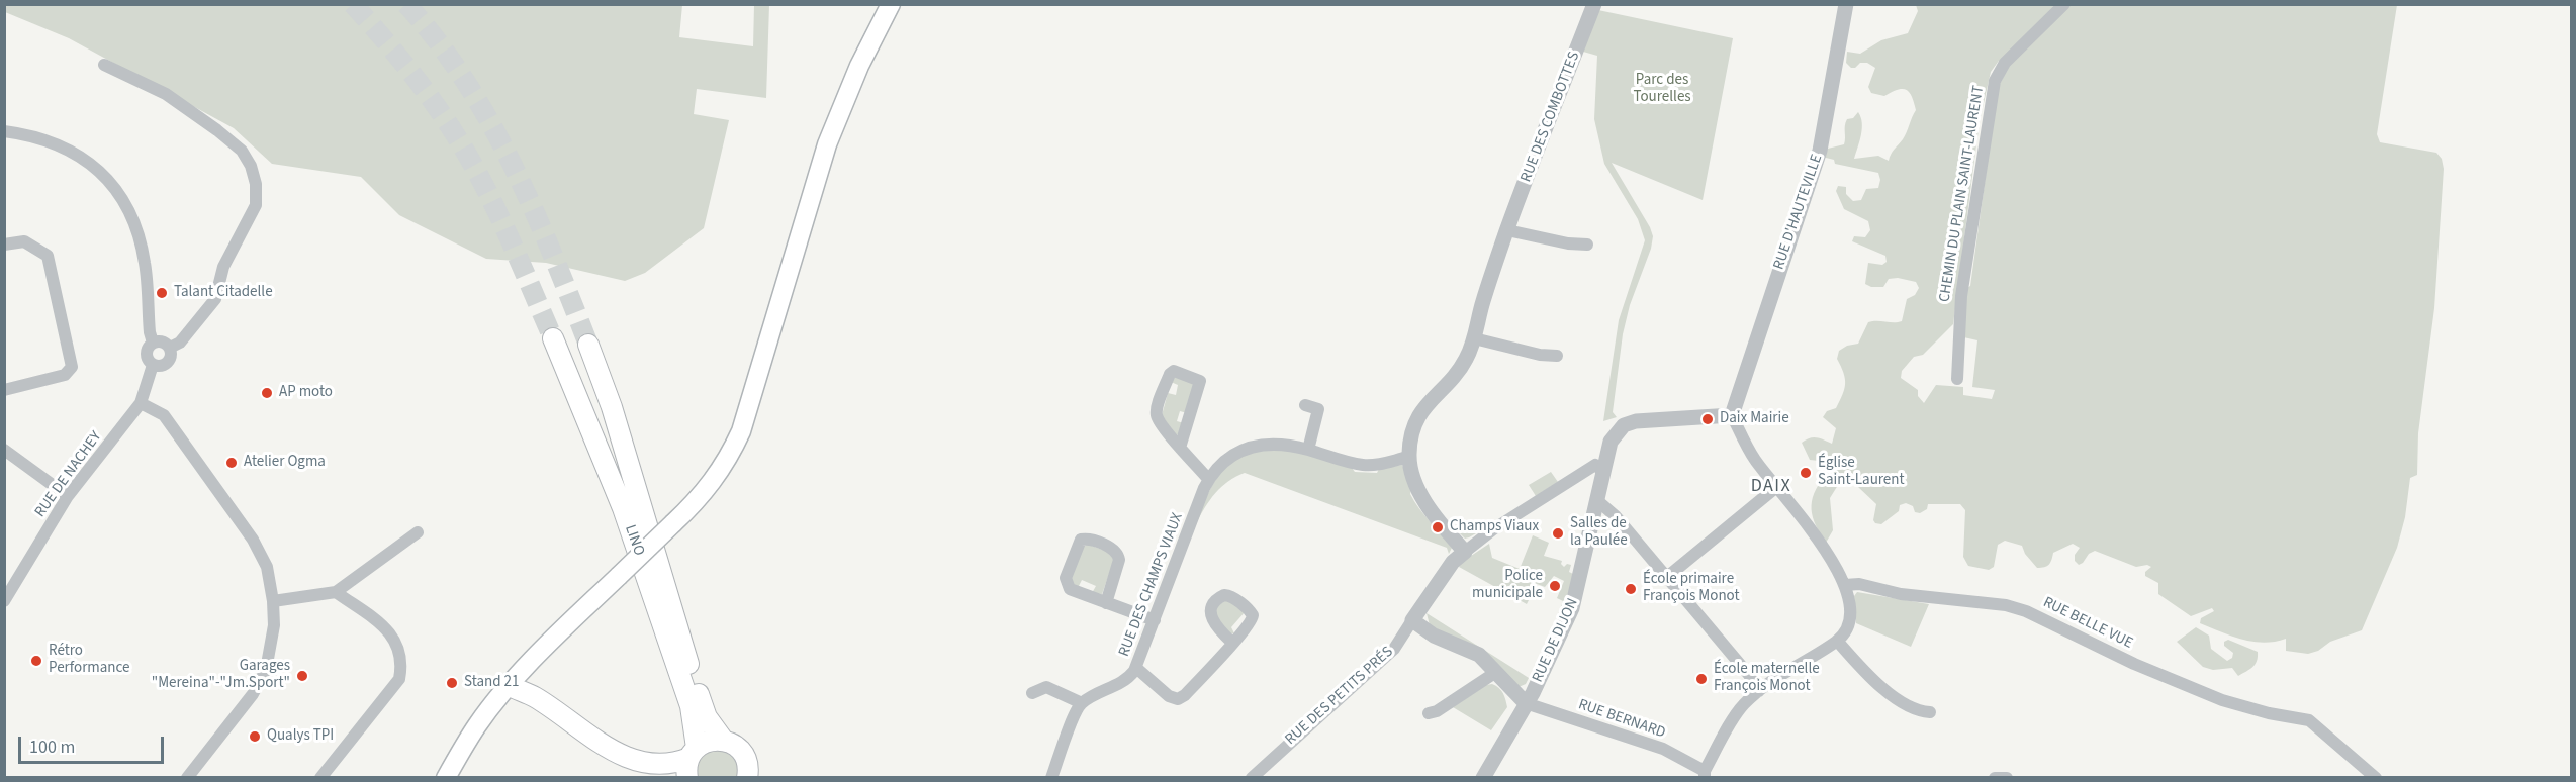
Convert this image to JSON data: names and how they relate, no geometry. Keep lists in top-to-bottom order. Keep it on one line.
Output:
{"streets":{"highway":["LINO"],"street":["RUE DES COMBOTTES","CHEMIN DU PLAIN SAINT-LAURENT","RUE D'HAUTEVILLE","RUE DE NACHEY","RUE DES CHAMPS VIAUX","RUE BELLE VUE","RUE DE DIJON","RUE DES PETITS PRÉS","RUE BERNARD"]},"crossings":[["RUE DES COMBOTTES","RUE DES CHAMPS VIAUX"],["RUE DES COMBOTTES","RUE DES PETITS PRÉS"],["RUE D'HAUTEVILLE","RUE DE DIJON"],["RUE DE DIJON","RUE BERNARD"]],"districts":["DAIX"],"parks":["Parc des Tourelles"],"places":["Talant Citadelle","AP moto","Daix Mairie","Atelier Ogma","Église Saint-Laurent","Champs Viaux","Salles de la Paulée","Police municipale","École primaire François Monot","Rétro Performance","Garages \"Mereina\"-\"Jm.Sport\"","École maternelle François Monot","Stand 21","Qualys TPI"],"scale_bar":"100 m"}
